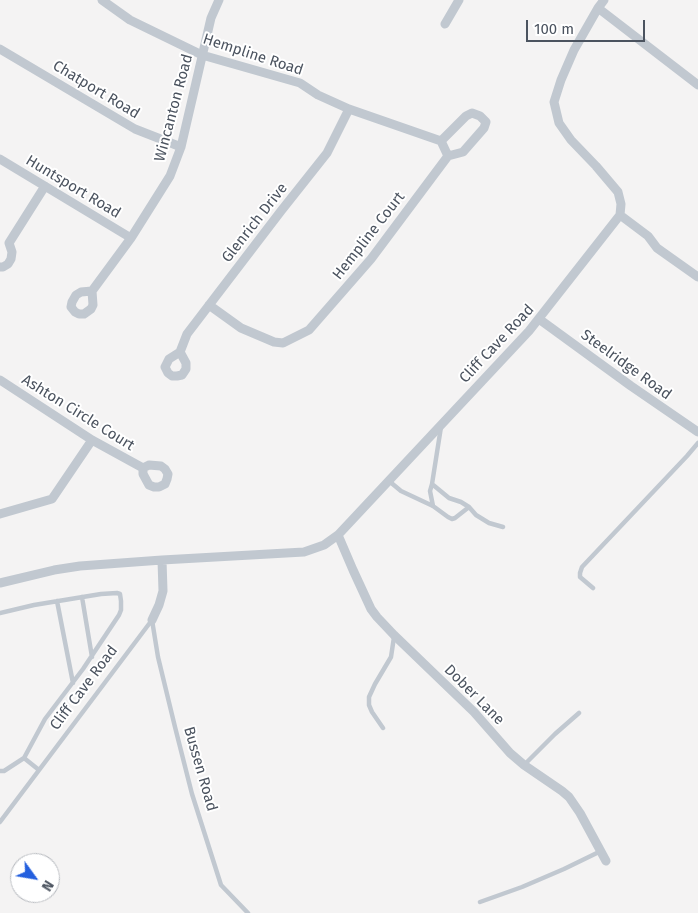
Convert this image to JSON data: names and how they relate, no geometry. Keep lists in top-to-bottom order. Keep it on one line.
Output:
{"streets":{"street":["Hempline Road","Chatport Road","Wincanton Road","Huntsport Road","Glenrich Drive","Hempline Court","Cliff Cave Road","Steelridge Road","Ashton Circle Court","Dober Lane"],"lane":["Bussen Road"]},"crossings":[["Hempline Road","Wincanton Road"],["Hempline Road","Glenrich Drive"],["Hempline Road","Hempline Court"],["Chatport Road","Wincanton Road"],["Wincanton Road","Huntsport Road"],["Glenrich Drive","Hempline Court"],["Cliff Cave Road","Steelridge Road"],["Cliff Cave Road","Dober Lane"],["Cliff Cave Road","Bussen Road"]],"scale_bar":"100 m","north":"bottom right"}
